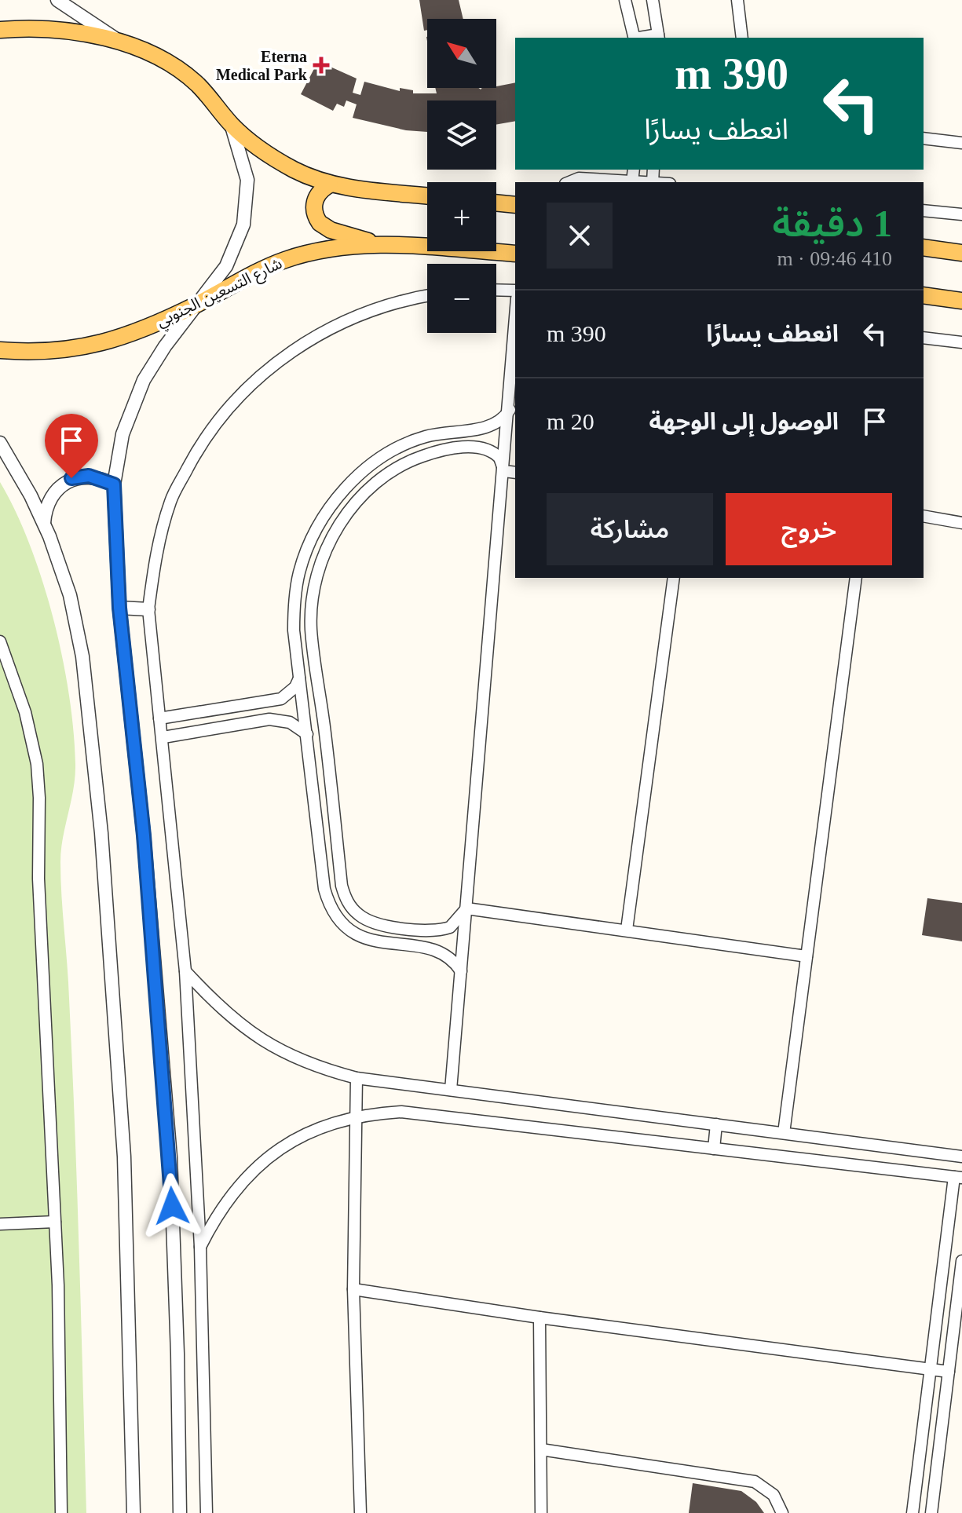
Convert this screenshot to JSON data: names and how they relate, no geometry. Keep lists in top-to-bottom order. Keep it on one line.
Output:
{"streets":{"main road":["شارع التسعين الجنوبي"]},"places":{"health":["Eterna Medical Park"]},"north":"top left","page":{"map_buttons":["+","−"],"turn":["390 m","انعطف يسارًا"],"heading":["1 دقيقة","410 m · 09:46"],"list":[{"name":"انعطف يسارًا","value":"390 m"},{"name":"الوصول إلى الوجهة","value":"20 m"}],"buttons":["خروج","مشاركة"]}}
